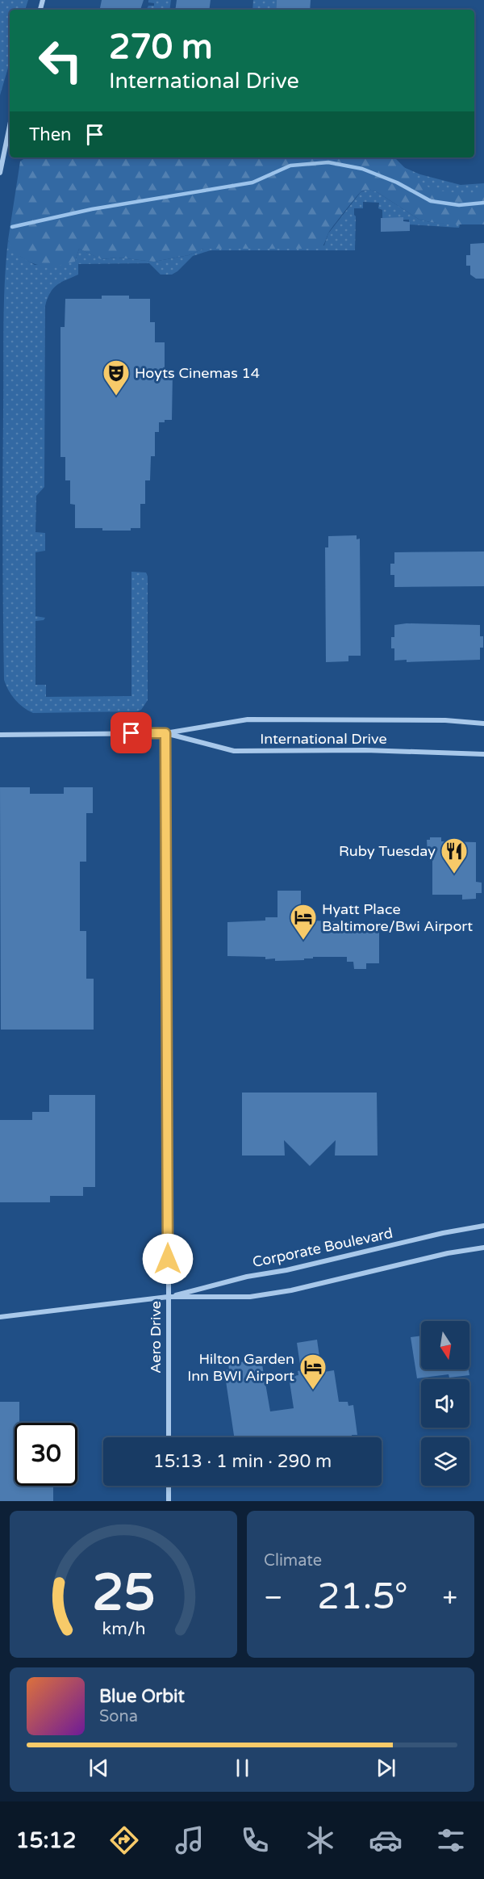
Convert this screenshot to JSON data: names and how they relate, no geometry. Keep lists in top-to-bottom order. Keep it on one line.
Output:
{"streets":{"street":["International Drive","Corporate Boulevard","Aero Drive"]},"crossings":[["International Drive","Aero Drive"],["Corporate Boulevard","Aero Drive"]],"places":{"theatre":["Hoyts Cinemas 14"],"restaurant":["Ruby Tuesday"],"hotel":["Hyatt Place Baltimore/Bwi Airport","Hilton Garden Inn BWI Airport"]},"north":"bottom","page":{"turn":["270 m","International Drive"],"then":"Then","limit":"30","trip":"15:13 · 1 min · 290 m","tile":"Climate","heat":["−","21.5°","+"],"song":["Blue Orbit","Sona"],"tabs":"15:12","gauge":["25","km/h"]}}
